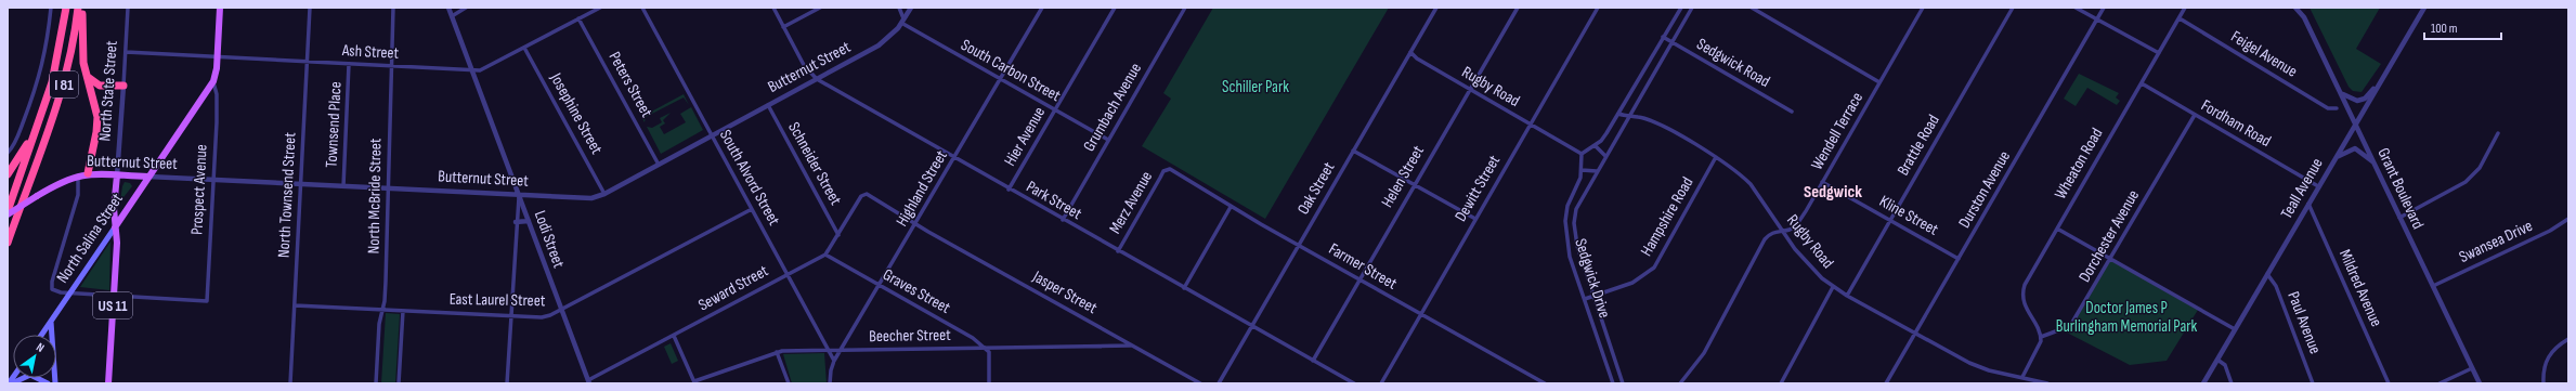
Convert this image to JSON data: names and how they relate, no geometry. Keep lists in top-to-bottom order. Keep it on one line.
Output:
{"streets":{"highway":["I 81"],"main road":["Butternut Street","North State Street","North Salina Street","US 11"],"street":["Ash Street","Feigel Avenue","Sedgwick Road","South Carbon Street","Peters Street","Rugby Road","Grumbach Avenue","Josephine Street","Fordham Road","Townsend Place","Wendell Terrace","Hier Avenue","Brattle Road","Schneider Street","Wheaton Road","Helen Street","South Alvord Street","Highland Street","Oak Street","Dewitt Street","Teall Avenue","Grant Boulevard","Prospect Avenue","Durston Avenue","North Townsend Street","North McBride Street","Park Street","Merz Avenue","Kline Street","Hampshire Road","Dorchester Avenue","Lodi Street","Swansea Drive","Farmer Street","Sedgwick Drive","Seward Street","Mildred Avenue","Graves Street","Jasper Street","East Laurel Street","Paul Avenue","Beecher Street"]},"crossings":[["Ash Street","Peters Street"],["Ash Street","North State Street"],["Ash Street","Josephine Street"],["Ash Street","Townsend Place"],["Ash Street","North Townsend Street"],["Ash Street","North McBride Street"],["Ash Street","North Salina Street"],["Ash Street","Lodi Street"],["Feigel Avenue","Wheaton Road"],["Sedgwick Road","Sedgwick Drive"],["Butternut Street","South Carbon Street"],["Butternut Street","I 81"],["Butternut Street","Peters Street"],["Butternut Street","North State Street"],["Butternut Street","Josephine Street"],["Butternut Street","Townsend Place"],["Butternut Street","Schneider Street"],["Butternut Street","South Alvord Street"],["Butternut Street","Prospect Avenue"],["Butternut Street","North Townsend Street"],["Butternut Street","North McBride Street"],["Butternut Street","Park Street"],["Butternut Street","North Salina Street"],["Butternut Street","Lodi Street"],["South Carbon Street","Grumbach Avenue"],["South Carbon Street","Hier Avenue"],["South Carbon Street","Highland Street"],["Rugby Road","Wendell Terrace"],["Rugby Road","Brattle Road"],["Rugby Road","Helen Street"],["Rugby Road","Oak Street"],["Rugby Road","Dewitt Street"],["Rugby Road","Durston Avenue"],["Rugby Road","Hampshire Road"],["Rugby Road","Sedgwick Drive"],["North State Street","Prospect Avenue"],["North State Street","North Salina Street"],["Grumbach Avenue","Park Street"],["Fordham Road","Wheaton Road"],["Fordham Road","Teall Avenue"],["Fordham Road","Dorchester Avenue"],["Wendell Terrace","Kline Street"],["Hier Avenue","Park Street"],["Brattle Road","Kline Street"],["Schneider Street","Seward Street"],["Wheaton Road","Dorchester Avenue"],["Helen Street","Park Street"],["Helen Street","Farmer Street"],["South Alvord Street","Highland Street"],["South Alvord Street","Seward Street"],["South Alvord Street","East Laurel Street"],["South Alvord Street","Beecher Street"],["Highland Street","Park Street"],["Highland Street","Graves Street"],["Highland Street","Jasper Street"],["Highland Street","Beecher Street"],["Oak Street","Park Street"],["Oak Street","Farmer Street"],["Dewitt Street","Farmer Street"],["Teall Avenue","Grant Boulevard"],["Teall Avenue","Mildred Avenue"],["Teall Avenue","Paul Avenue"],["Grant Boulevard","Swansea Drive"],["Prospect Avenue","North Salina Street"],["Durston Avenue","Kline Street"],["North Townsend Street","East Laurel Street"],["North McBride Street","East Laurel Street"],["Park Street","Merz Avenue"],["Merz Avenue","Farmer Street"],["Hampshire Road","Sedgwick Drive"],["Lodi Street","Seward Street"],["Lodi Street","East Laurel Street"],["Seward Street","Graves Street"],["Seward Street","Jasper Street"],["Graves Street","Beecher Street"],["Jasper Street","Beecher Street"]],"districts":["Sedgwick"],"parks":["Schiller Park","Doctor James P Burlingham Memorial Park"],"scale_bar":"100 m","north":"top right"}
